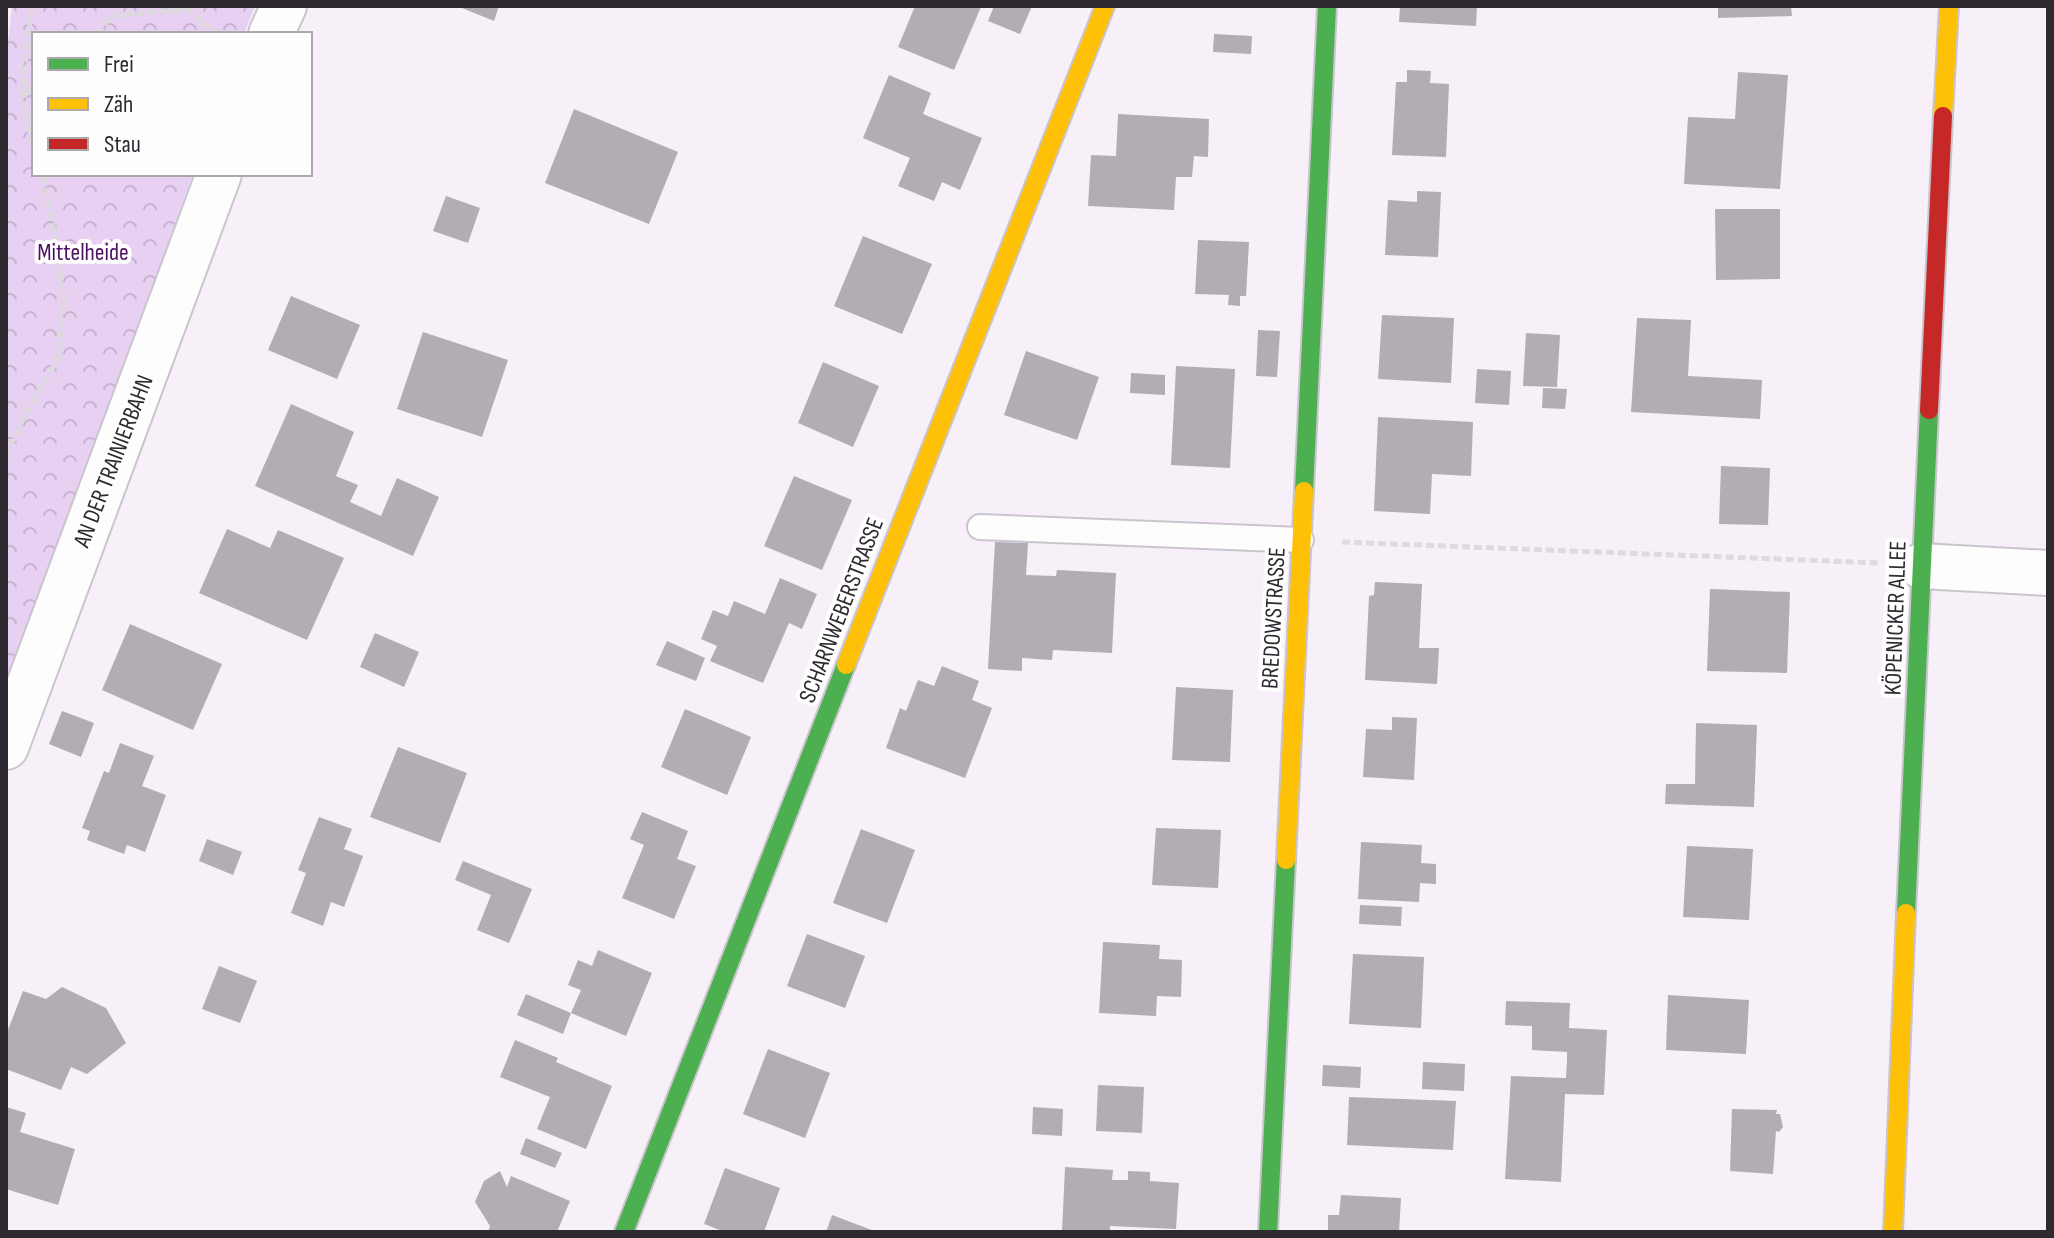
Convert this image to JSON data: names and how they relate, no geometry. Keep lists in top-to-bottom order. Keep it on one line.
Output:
{"streets":{"street":["AN DER TRAINIERBAHN","SCHARNWEBERSTRASSE","BREDOWSTRASSE","KÖPENICKER ALLEE"]},"parks":["Mittelheide"],"legend":["Frei","Zäh","Stau"]}
